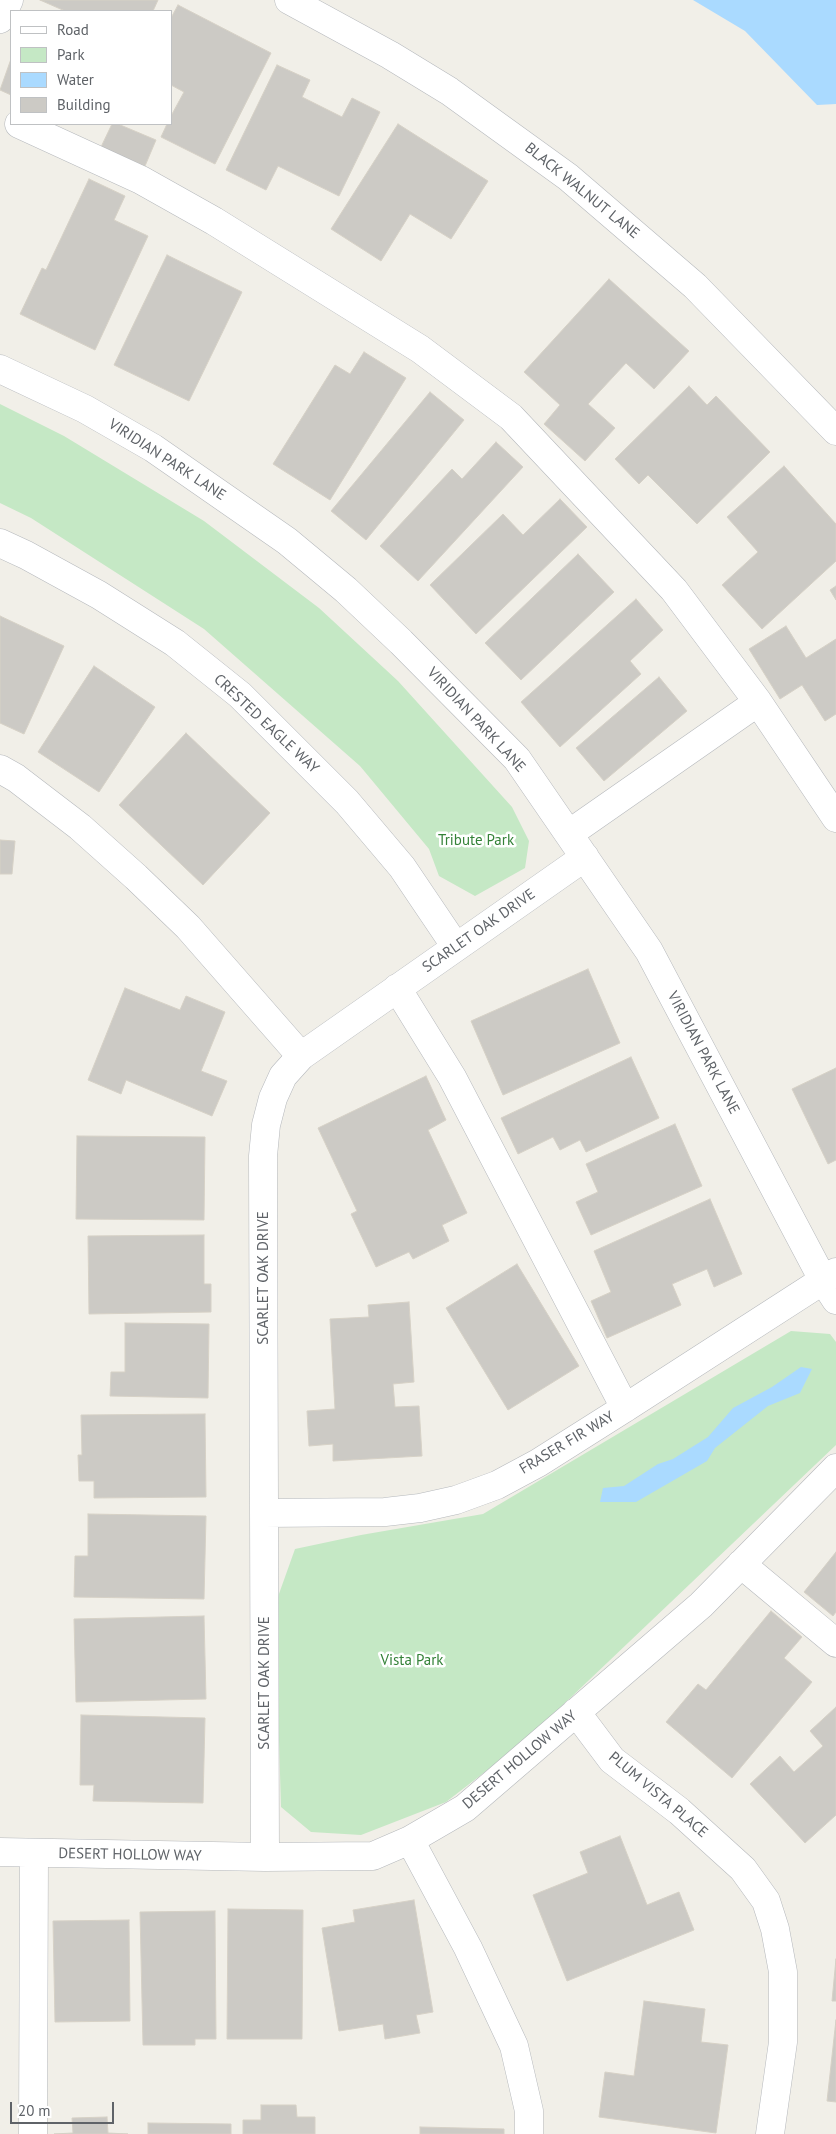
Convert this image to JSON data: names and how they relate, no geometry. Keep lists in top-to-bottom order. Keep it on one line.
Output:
{"streets":{"street":["BLACK WALNUT LANE","VIRIDIAN PARK LANE","CRESTED EAGLE WAY","SCARLET OAK DRIVE","FRASER FIR WAY","DESERT HOLLOW WAY","PLUM VISTA PLACE"]},"crossings":[["VIRIDIAN PARK LANE","SCARLET OAK DRIVE"],["VIRIDIAN PARK LANE","FRASER FIR WAY"],["CRESTED EAGLE WAY","SCARLET OAK DRIVE"],["SCARLET OAK DRIVE","FRASER FIR WAY"],["SCARLET OAK DRIVE","DESERT HOLLOW WAY"],["DESERT HOLLOW WAY","PLUM VISTA PLACE"]],"parks":["Tribute Park","Vista Park"],"legend":["Road","Park","Water","Building"],"scale_bar":"20 m"}
